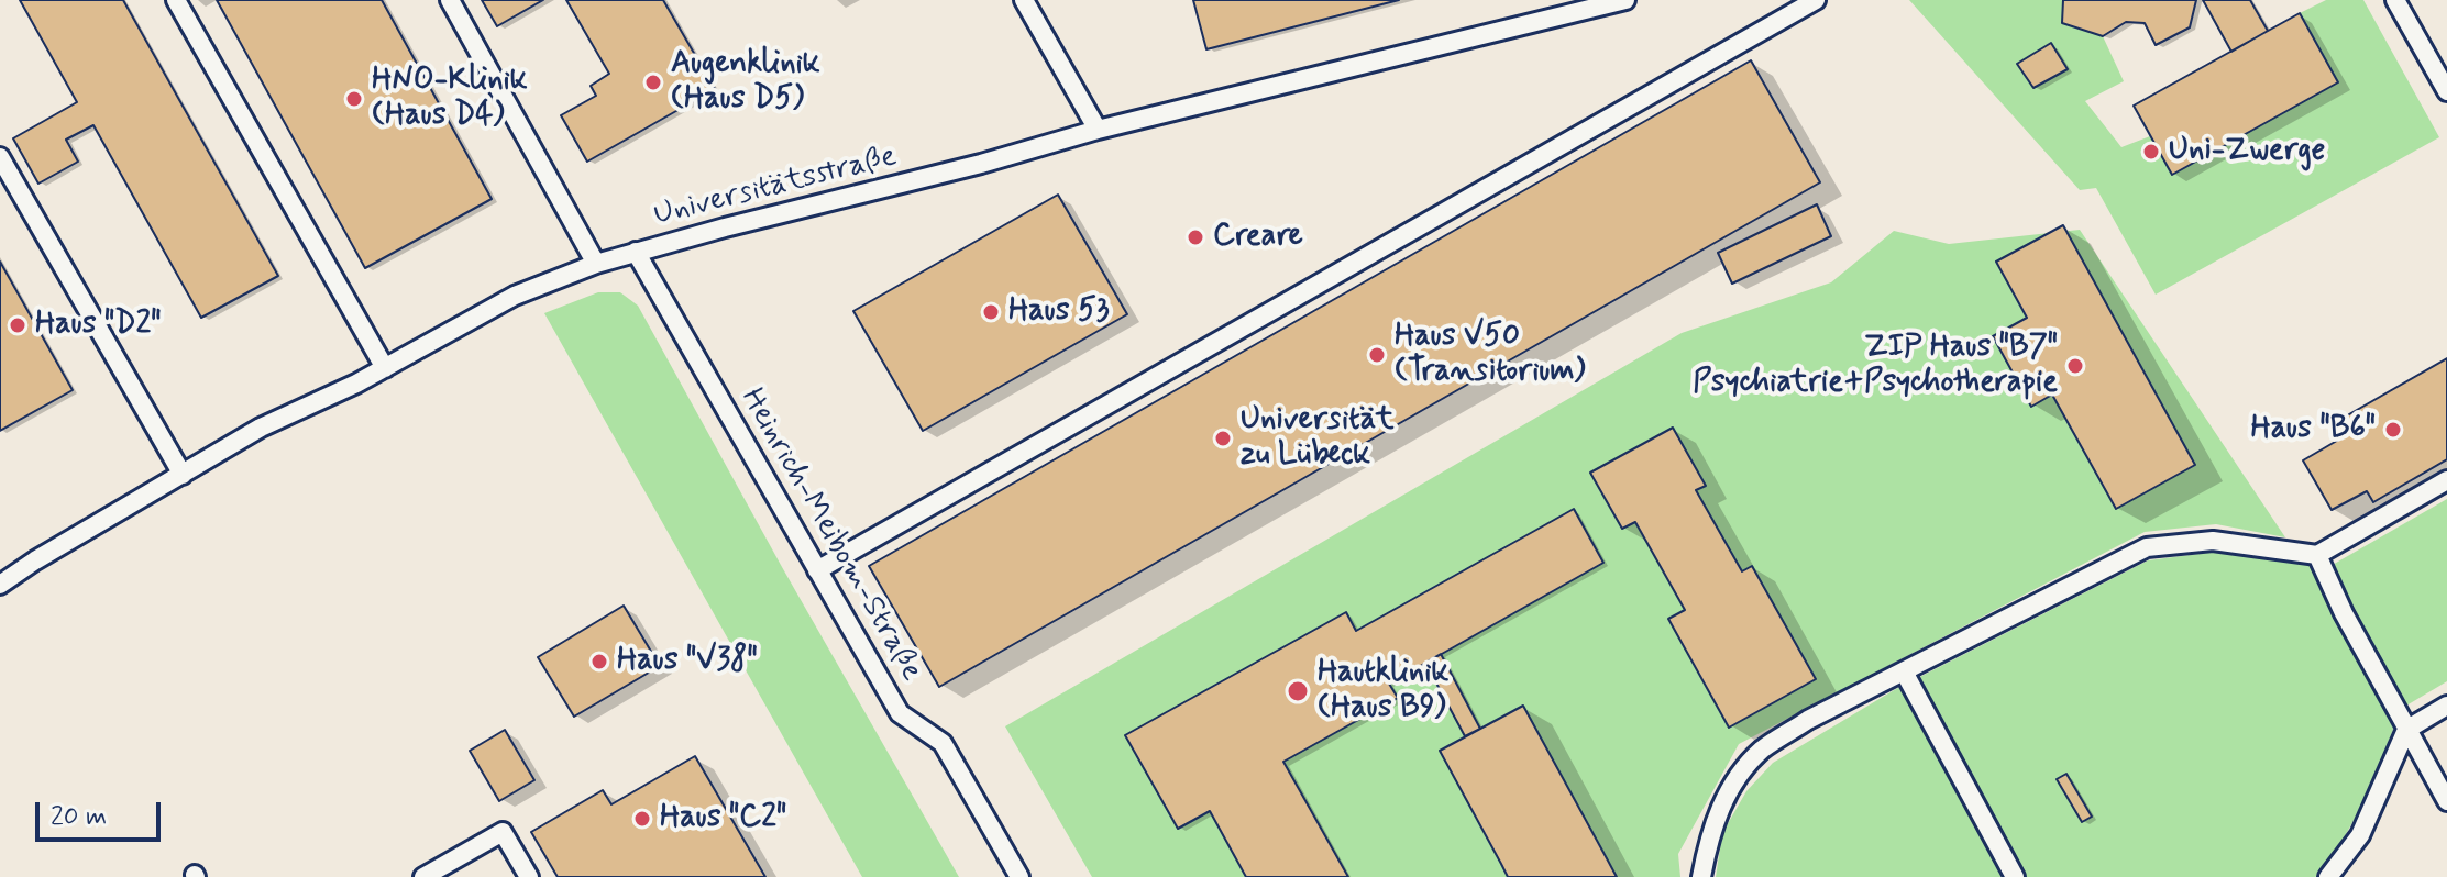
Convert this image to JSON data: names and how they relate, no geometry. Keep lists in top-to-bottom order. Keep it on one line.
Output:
{"streets":{"lane":["Universitätsstraße","Heinrich-Meibom-Straße"]},"crossings":[["Universitätsstraße","Heinrich-Meibom-Straße"]],"places":["Augenklinik (Haus D5)","HNO-Klinik (Haus D4)","Uni-Zwerge","Creare","Haus 53","Haus \"D2\"","Haus V50 (Transitorium)","ZIP Haus \"B7\" Psychiatrie+Psychotherapie","Haus \"B6\"","Universität zu Lübeck","Haus \"V38\"","Hautklinik (Haus B9)","Haus \"C2\""],"scale_bar":"20 m"}
